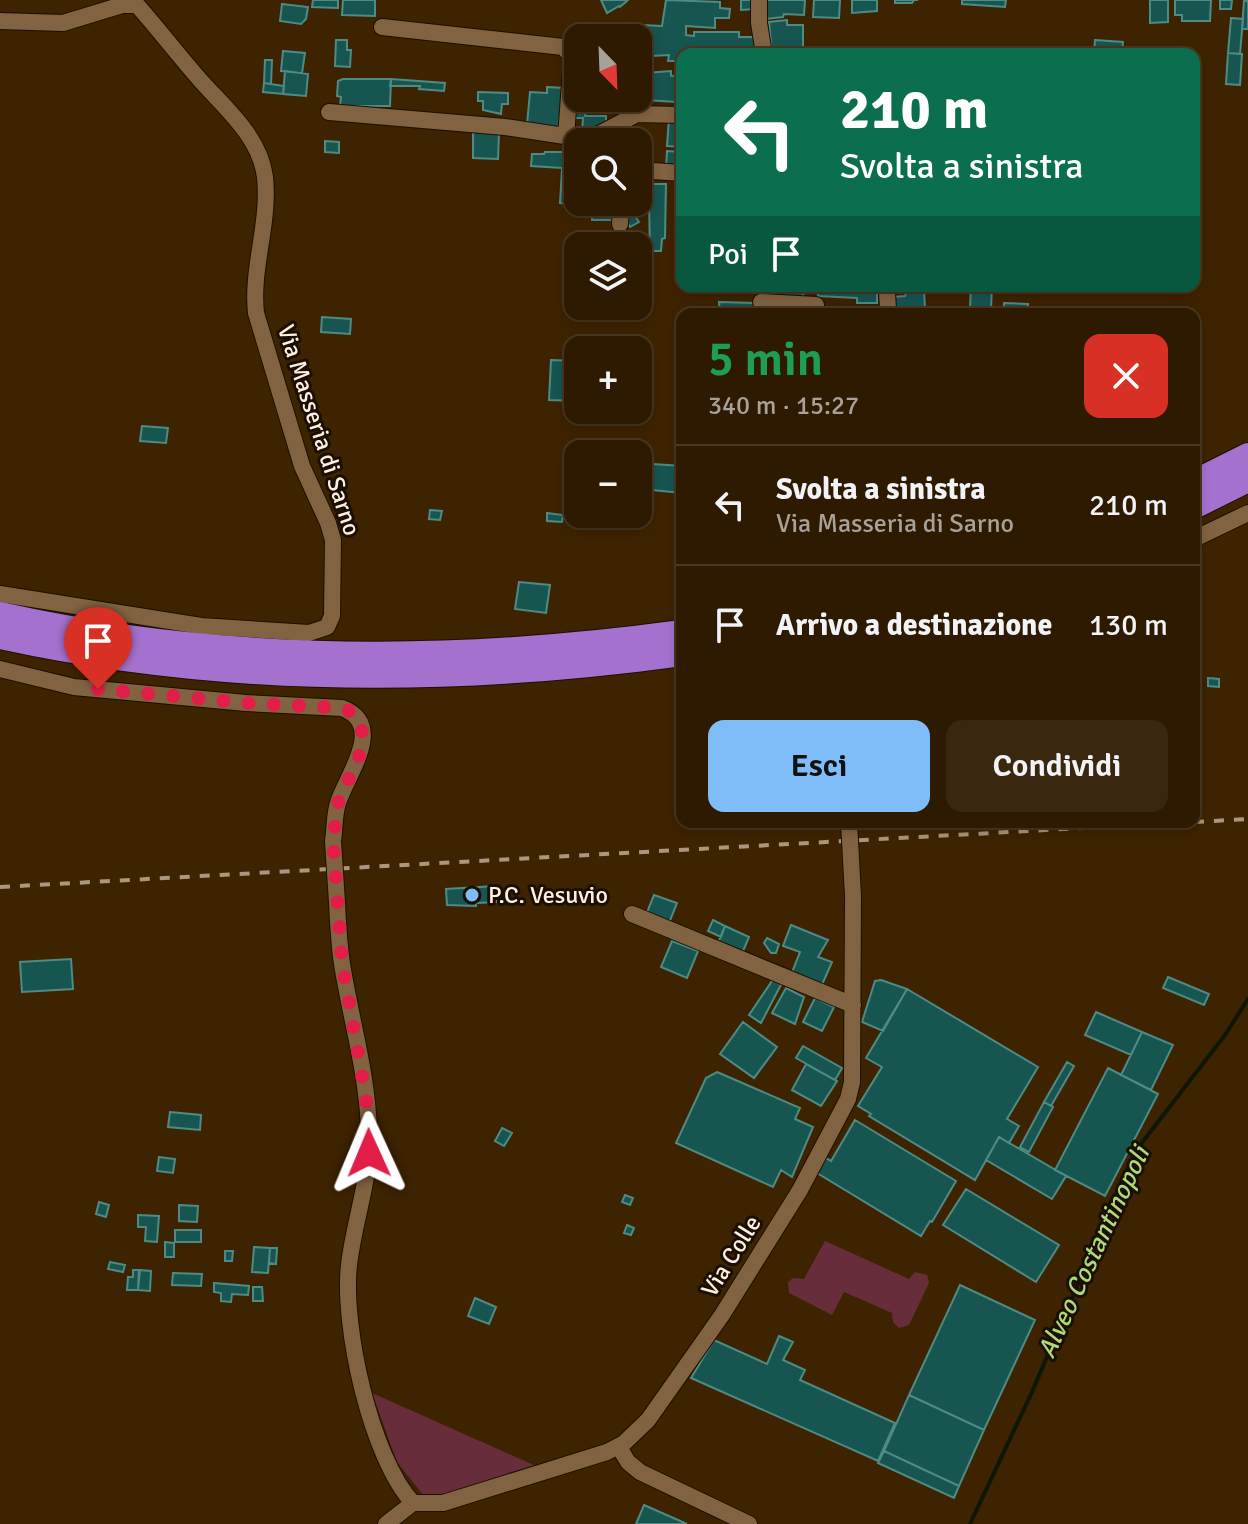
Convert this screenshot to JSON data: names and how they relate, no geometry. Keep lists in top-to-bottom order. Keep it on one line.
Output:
{"streets":{"street":["Via Masseria di Sarno","Via Colle"]},"water":["Alveo Costantinopoli"],"places":["P.C. Vesuvio"],"north":"bottom right","page":{"map_buttons":["+","−"],"turn":["210 m","Svolta a sinistra"],"then":"Poi","heading":["5 min","340 m · 15:27"],"list":[{"name":"Svolta a sinistra","note":"Via Masseria di Sarno","value":"210 m"},{"name":"Arrivo a destinazione","value":"130 m"}],"buttons":["Esci","Condividi"]}}
